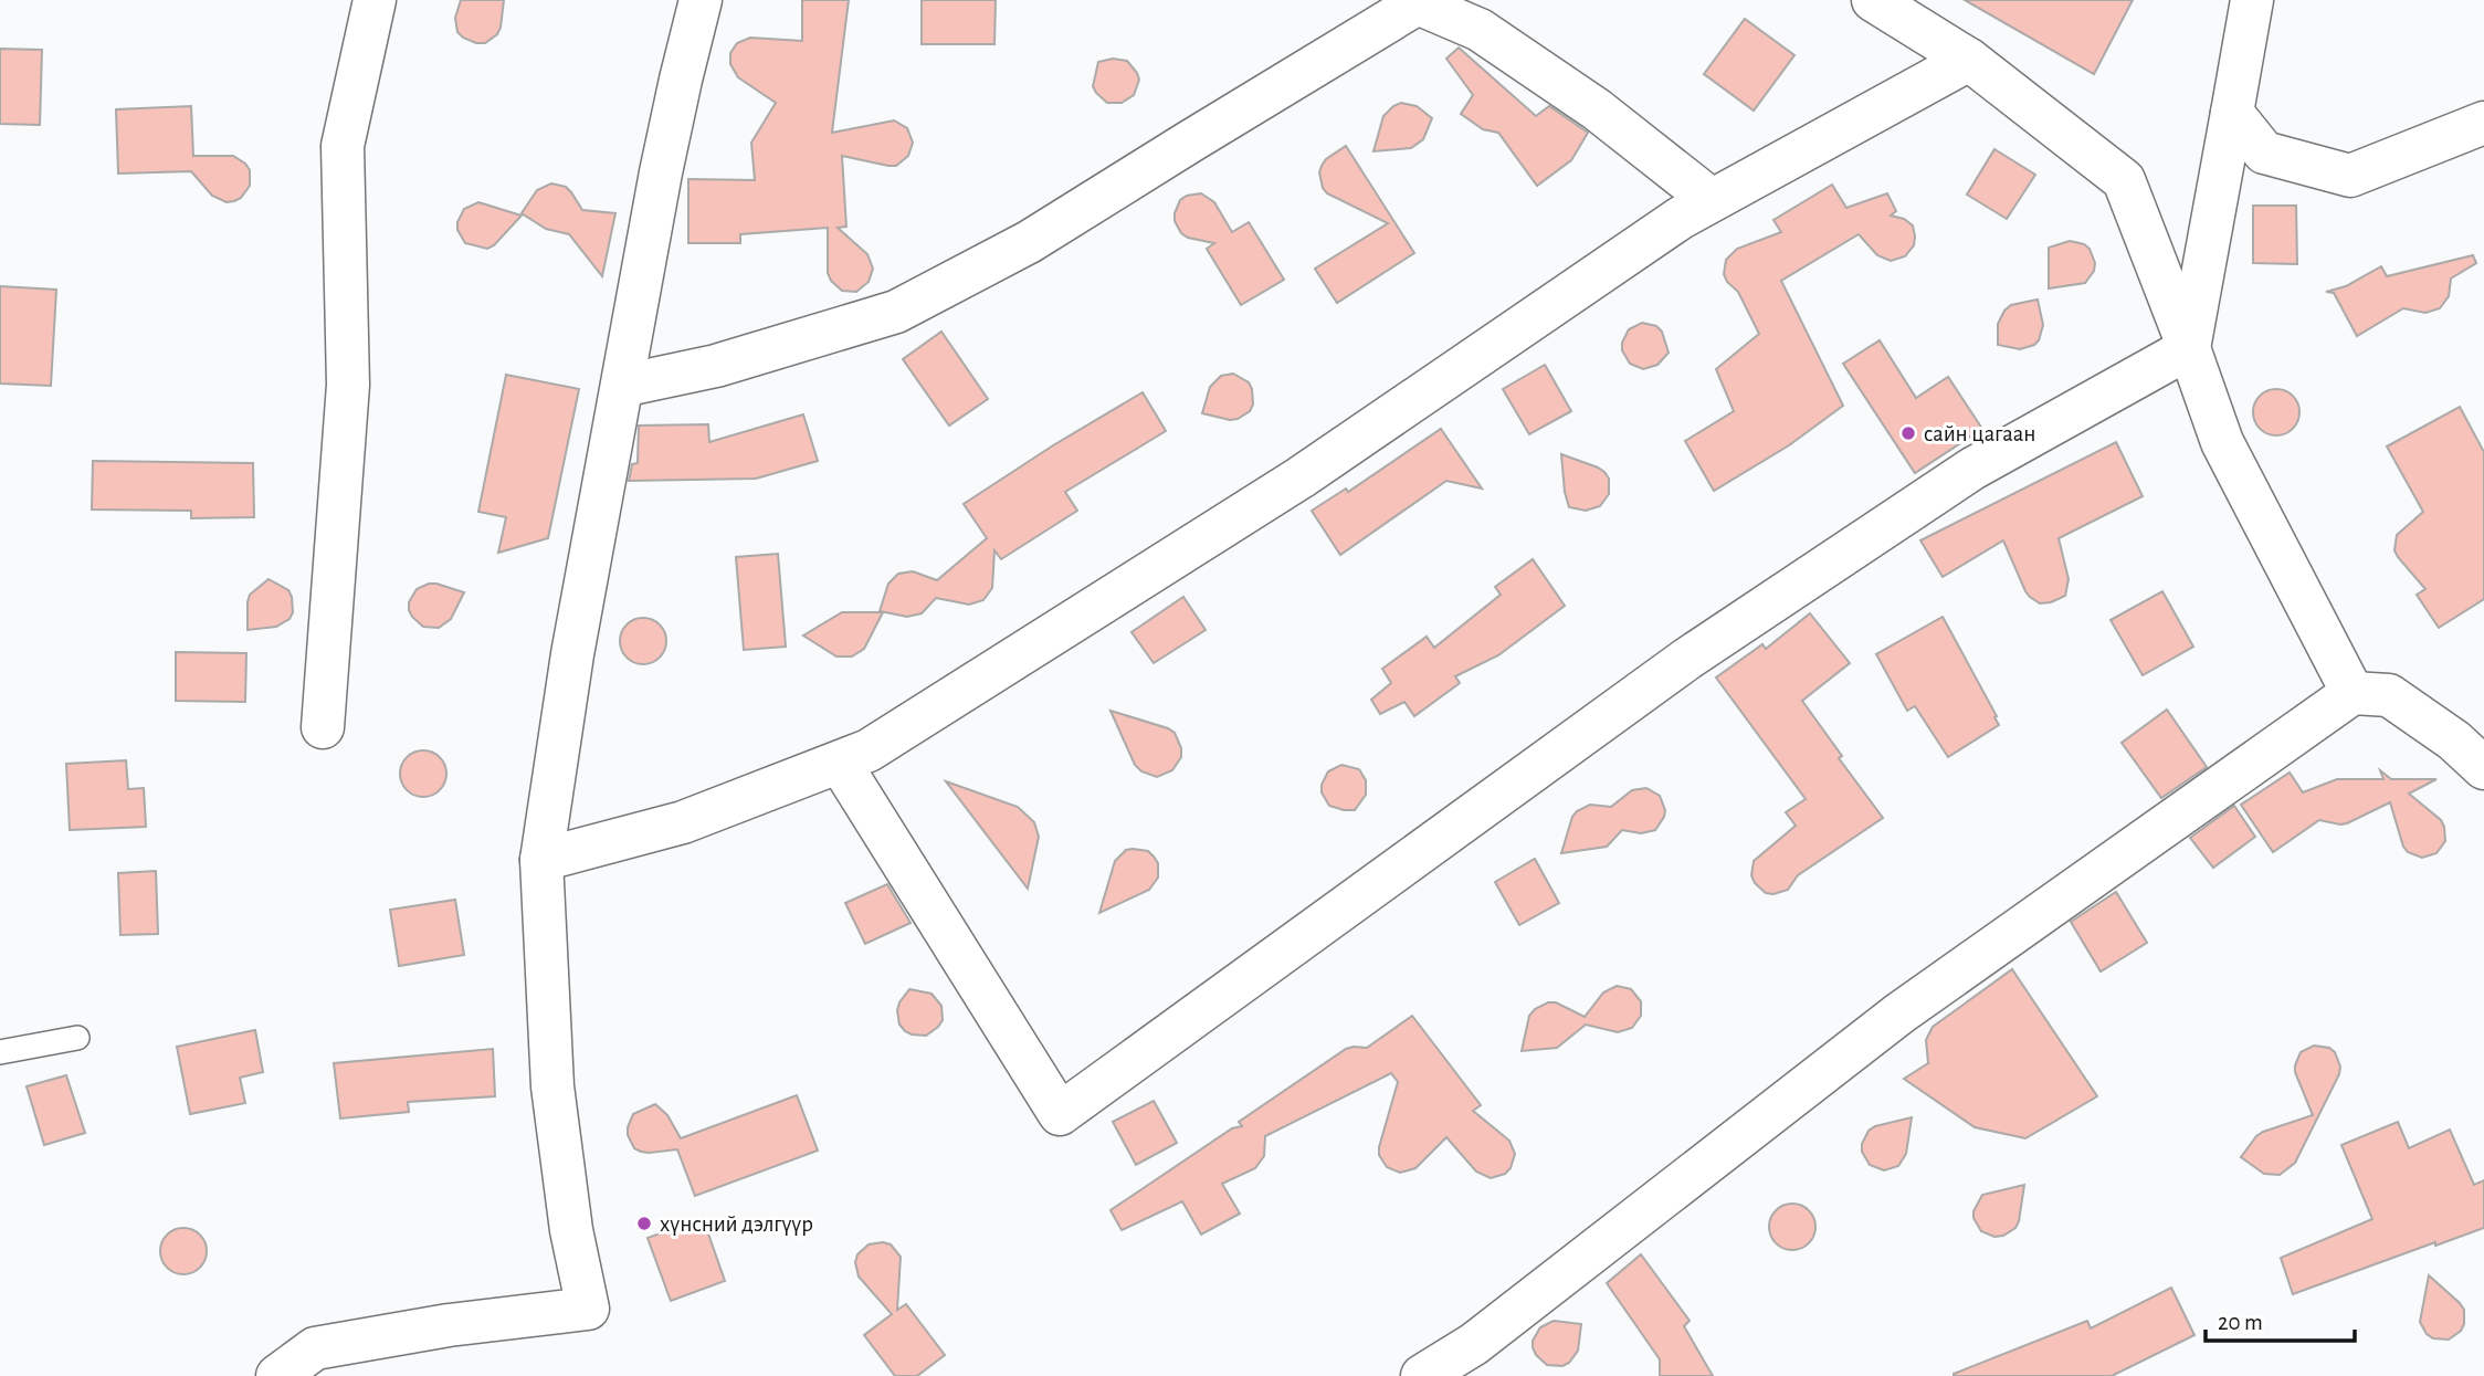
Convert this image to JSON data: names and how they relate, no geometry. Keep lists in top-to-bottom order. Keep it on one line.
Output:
{"places":["сайн цагаан","хүнсний дэлгүүр"],"scale_bar":"20 m"}
